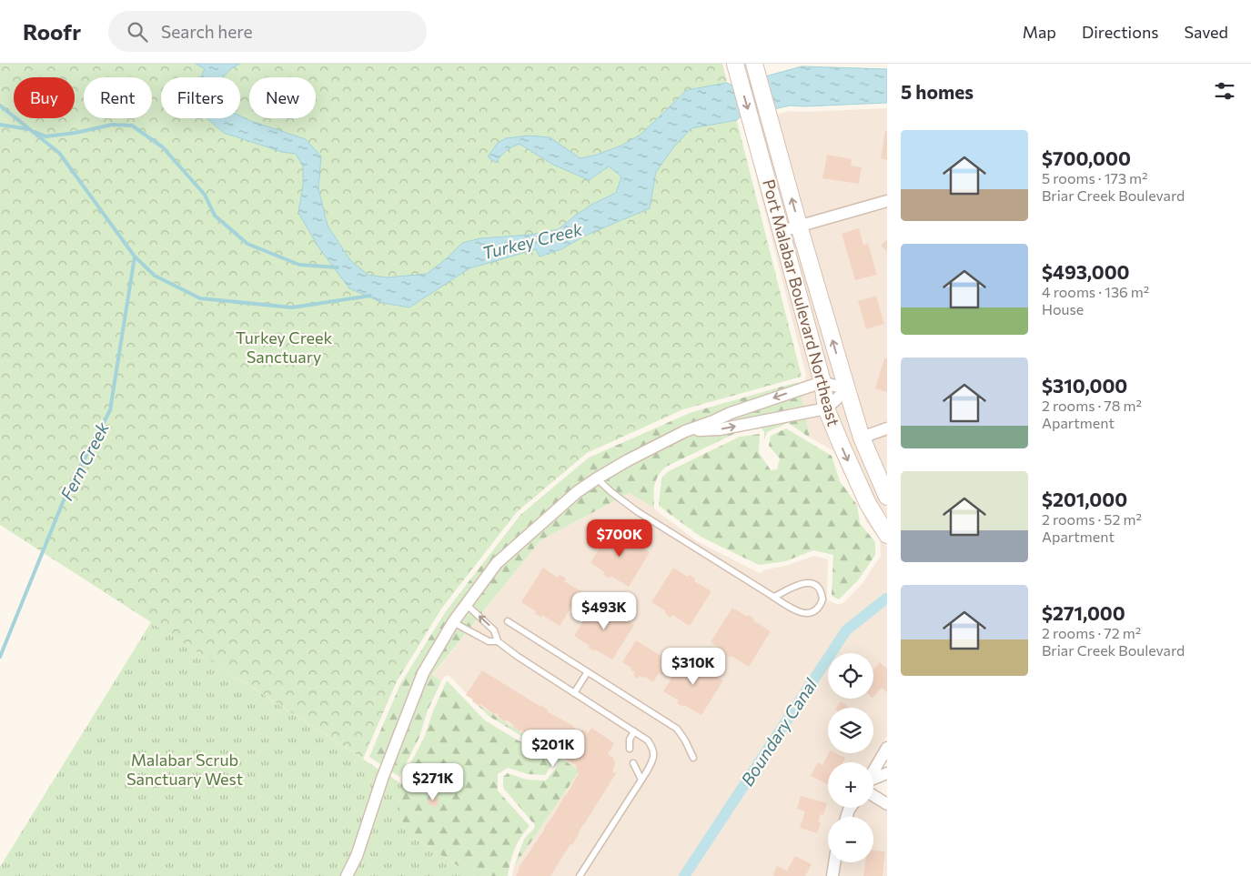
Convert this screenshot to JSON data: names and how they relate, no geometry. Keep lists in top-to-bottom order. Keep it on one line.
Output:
{"streets":{"street":["Port Malabar Boulevard Northeast"]},"water":["Turkey Creek","Fern Creek","Boundary Canal"],"parks":["Turkey Creek Sanctuary","Malabar Scrub Sanctuary West"],"page":{"header":"Roofr","search":"Search here","nav":["Map","Directions","Saved"],"heading":"5 homes","chip":["Buy","Rent","Filters","New"],"list":[{"name":"$700,000","note":"5 rooms · 173 m² · Briar Creek Boulevard"},{"name":"$493,000","note":"4 rooms · 136 m² · House"},{"name":"$310,000","note":"2 rooms · 78 m² · Apartment"},{"name":"$201,000","note":"2 rooms · 52 m² · Apartment"},{"name":"$271,000","note":"2 rooms · 72 m² · Briar Creek Boulevard"}],"price":["$700K","$493K","$310K","$201K","$271K"],"map_buttons":["+","−"]}}
